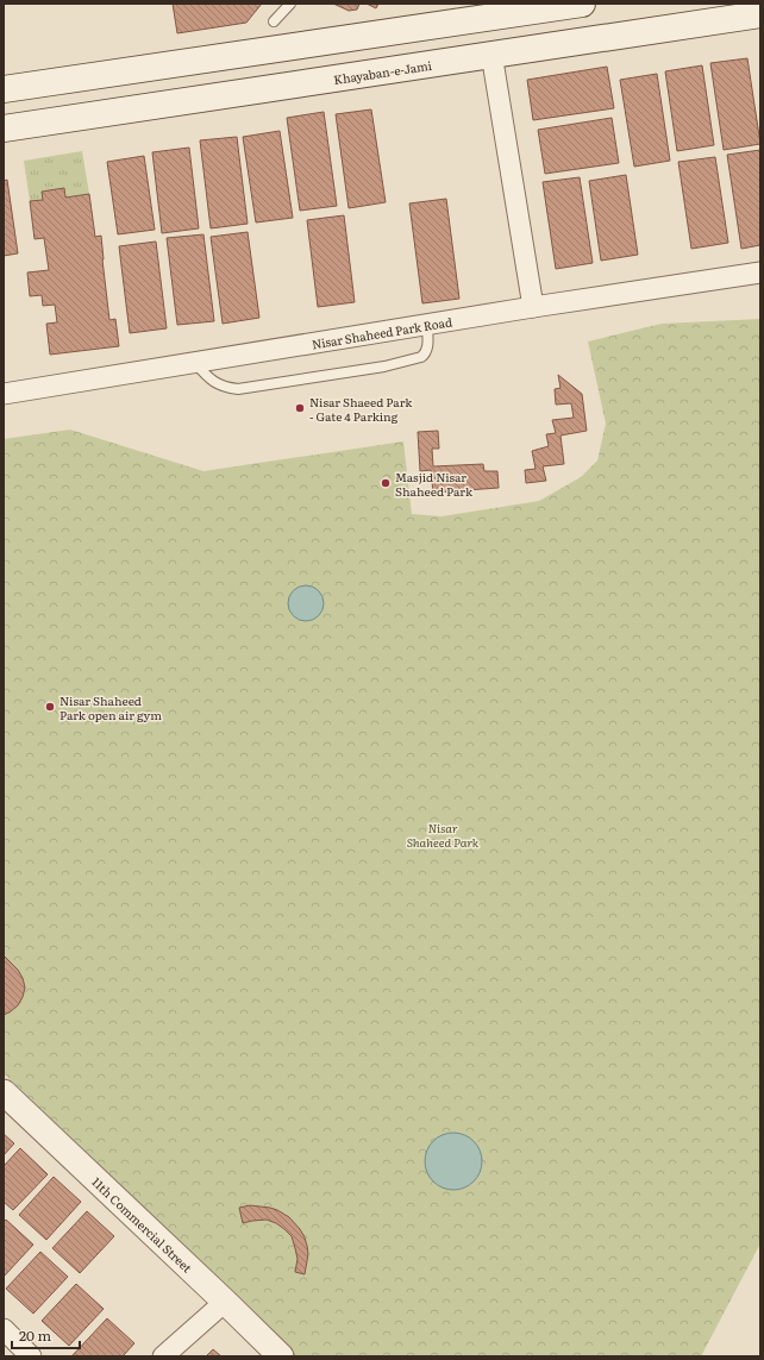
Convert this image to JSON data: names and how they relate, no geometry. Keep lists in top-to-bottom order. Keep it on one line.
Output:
{"streets":{"main road":["Khayaban-e-Jami"],"street":["Nisar Shaheed Park Road","11th Commercial Street"]},"parks":["Nisar Shaheed Park"],"places":["Nisar Shaeed Park - Gate 4 Parking","Masjid Nisar Shaheed Park","Nisar Shaheed Park open air gym"],"scale_bar":"20 m"}
